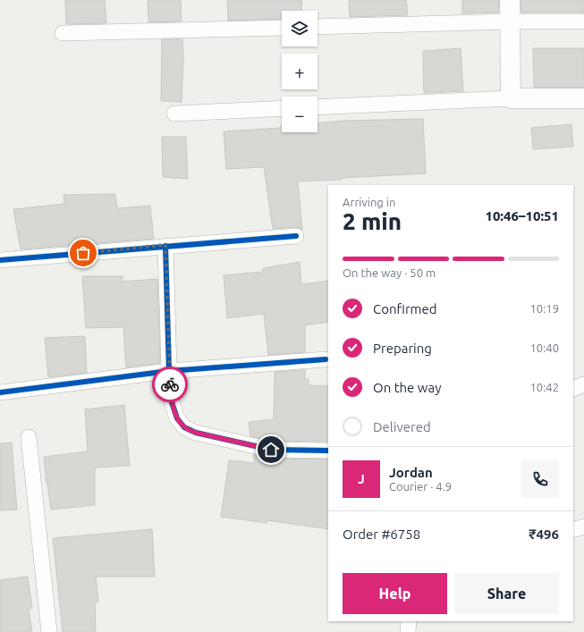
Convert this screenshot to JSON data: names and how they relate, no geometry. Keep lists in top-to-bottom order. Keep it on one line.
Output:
{"page":{"map_buttons":["+","−"],"heading":["2 min","Arriving in","10:46–10:51"],"panel":["Jordan","Courier · 4.9","Order #6758","₹496"],"bar":"On the way · 50 m","list":[["Confirmed","10:19"],["Preparing","10:40"],["On the way","10:42"],"Delivered"],"round":"J","buttons":["Help","Share"]}}
